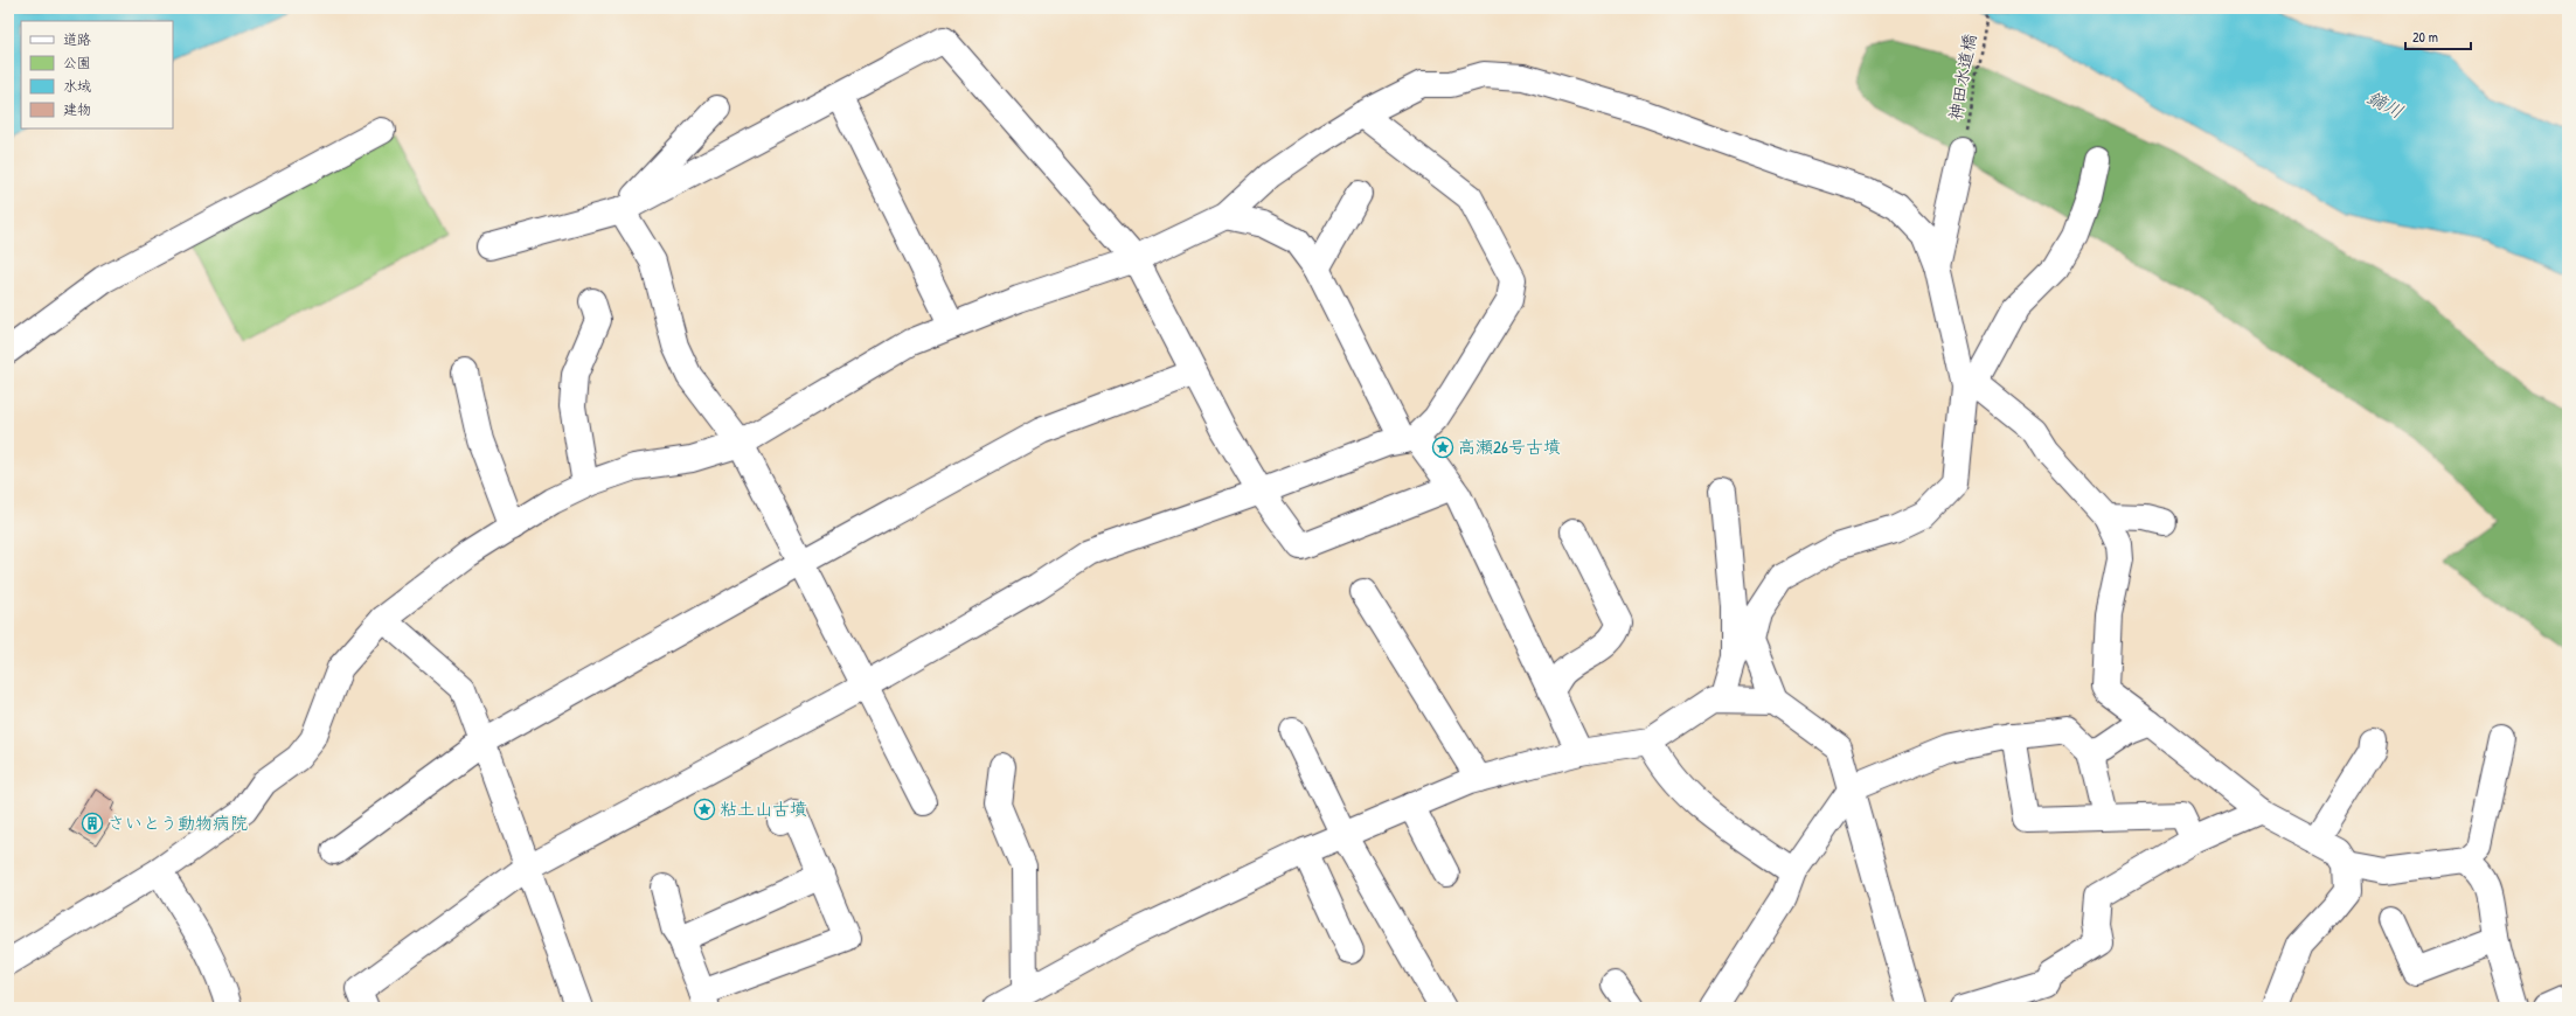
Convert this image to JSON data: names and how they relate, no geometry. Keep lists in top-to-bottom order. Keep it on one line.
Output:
{"streets":{"path":["神田水道橋"]},"water":["鏑川"],"places":{"place":["高瀬26号古墳","粘土山古墳"],"building":["さいとう動物病院"]},"legend":["道路","公園","水域","建物"],"scale_bar":"20 m"}
